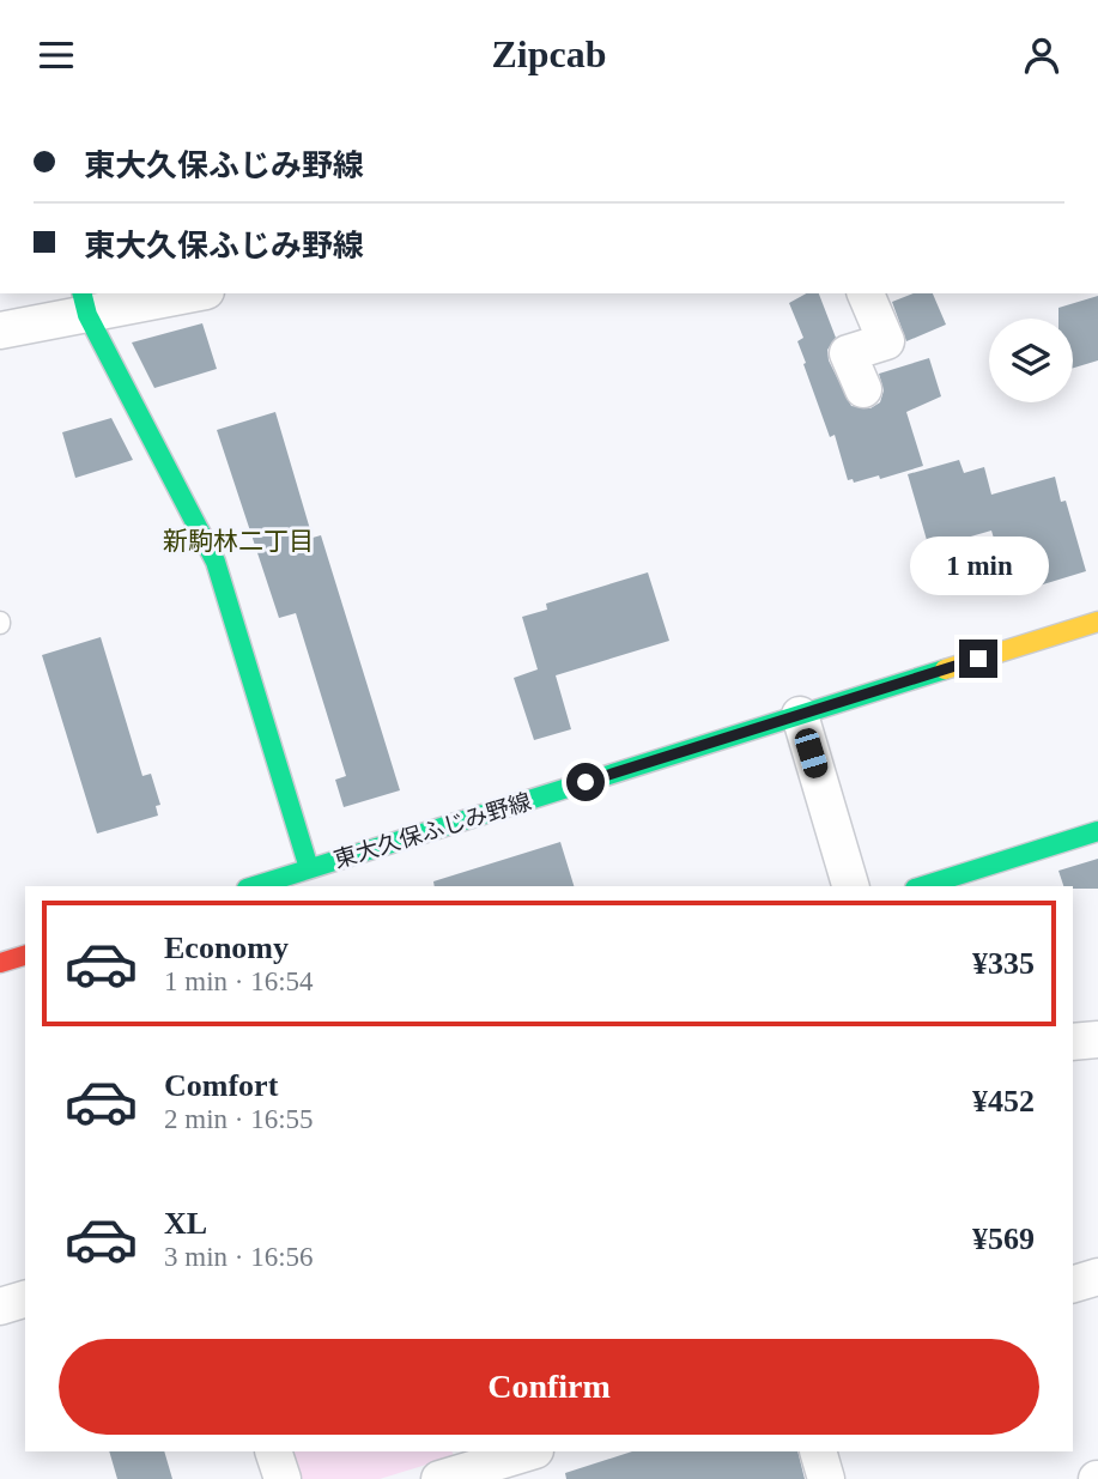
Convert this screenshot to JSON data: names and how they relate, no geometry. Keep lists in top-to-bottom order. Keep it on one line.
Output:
{"streets":{"main road":["東大久保ふじみ野線"]},"districts":["新駒林二丁目"],"page":{"header":"Zipcab","banner":["東大久保ふじみ野線","東大久保ふじみ野線"],"bubble":"1 min","list":[{"name":"Economy","note":"1 min · 16:54","value":"¥335"},{"name":"Comfort","note":"2 min · 16:55","value":"¥452"},{"name":"XL","note":"3 min · 16:56","value":"¥569"}],"buttons":"Confirm"}}
